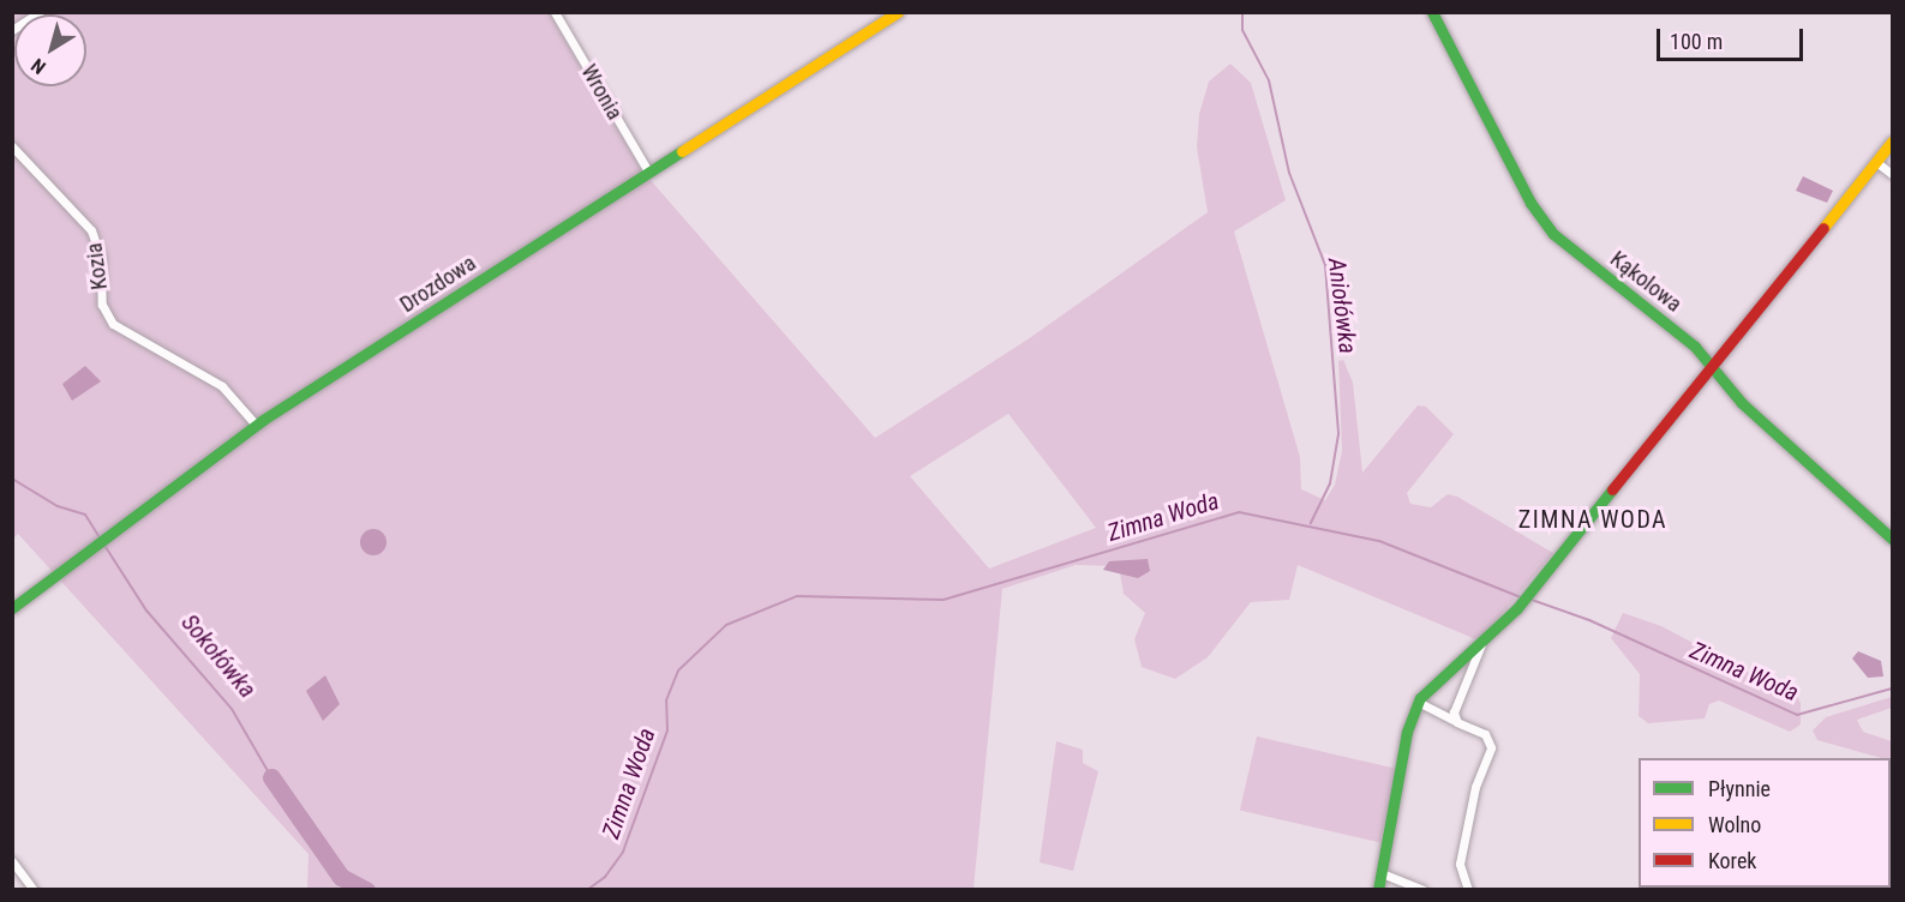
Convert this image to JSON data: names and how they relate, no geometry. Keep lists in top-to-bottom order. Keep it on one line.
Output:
{"streets":{"street":["Wronia","Kozia","Kąkolowa","Drozdowa"]},"crossings":[["Wronia","Drozdowa"],["Kozia","Drozdowa"]],"districts":["ZIMNA WODA"],"water":["Aniołówka","Zimna Woda","Sokołówka"],"legend":["Płynnie","Wolno","Korek"],"scale_bar":"100 m","north":"bottom left"}
